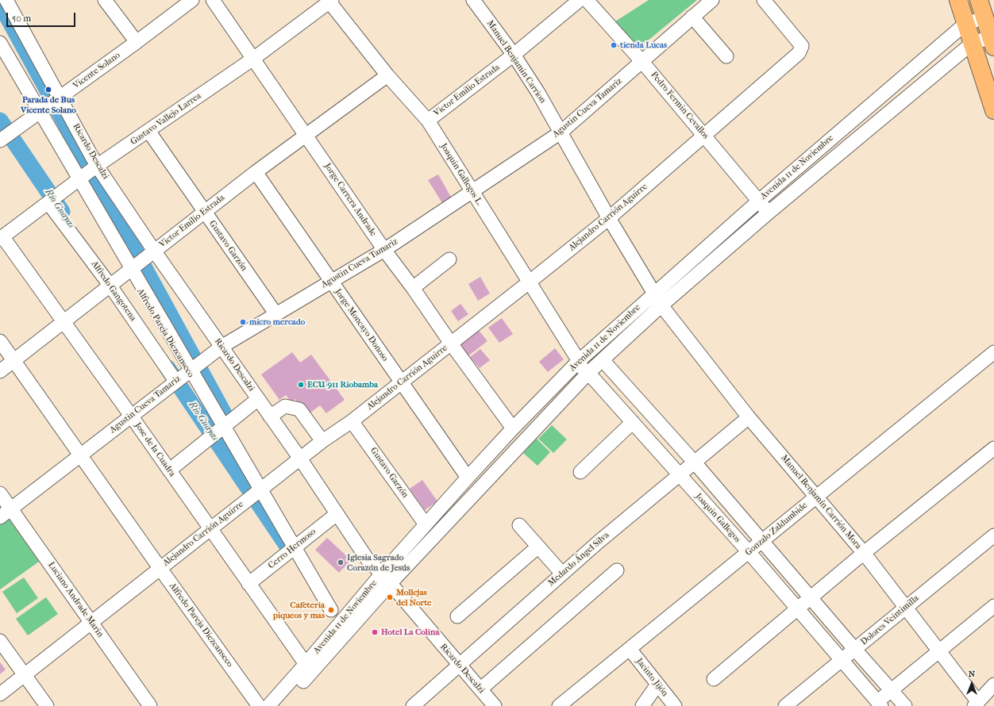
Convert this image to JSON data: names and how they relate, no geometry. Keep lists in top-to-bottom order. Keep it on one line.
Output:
{"streets":{"street":["Manuel Benjamin Carrion","Vicente Solano","Victor Emilio Estrada","Pedro Fermin Cevallos","Agustin Cueva Tamariz","Gustavo Vallejo Larrea","Ricardo Descalzi","Avenida 11 de Noviembre","Joaquin Gallegos L.","Jorge Carrera Andrade","Alejandro Carrión Aguirre","Gustavo Garzón","Alfredo Gangotena","Jorge Moncayo Donoso","Alfredo Pareja Diezcanseco","Jose de la Cuadra","Manuel Benjamín Carrión Mora","Joaquin Gallegos","Gonzalo Zaldumbide","Cerro Hermoso","Medardo Ángel Silva","Luciano Andrade Marin","Dolores Veintimilla","Jacinto Jijón"]},"crossings":[["Manuel Benjamin Carrion","Victor Emilio Estrada"],["Manuel Benjamin Carrion","Agustin Cueva Tamariz"],["Manuel Benjamin Carrion","Avenida 11 de Noviembre"],["Manuel Benjamin Carrion","Alejandro Carrión Aguirre"],["Manuel Benjamin Carrion","Manuel Benjamín Carrión Mora"],["Vicente Solano","Ricardo Descalzi"],["Victor Emilio Estrada","Ricardo Descalzi"],["Victor Emilio Estrada","Joaquin Gallegos L."],["Victor Emilio Estrada","Jorge Carrera Andrade"],["Victor Emilio Estrada","Gustavo Garzón"],["Victor Emilio Estrada","Alfredo Gangotena"],["Victor Emilio Estrada","Jorge Moncayo Donoso"],["Victor Emilio Estrada","Alfredo Pareja Diezcanseco"],["Victor Emilio Estrada","Jose de la Cuadra"],["Pedro Fermin Cevallos","Agustin Cueva Tamariz"],["Pedro Fermin Cevallos","Avenida 11 de Noviembre"],["Pedro Fermin Cevallos","Alejandro Carrión Aguirre"],["Agustin Cueva Tamariz","Ricardo Descalzi"],["Agustin Cueva Tamariz","Joaquin Gallegos L."],["Agustin Cueva Tamariz","Jorge Carrera Andrade"],["Agustin Cueva Tamariz","Gustavo Garzón"],["Agustin Cueva Tamariz","Alfredo Gangotena"],["Agustin Cueva Tamariz","Jorge Moncayo Donoso"],["Agustin Cueva Tamariz","Alfredo Pareja Diezcanseco"],["Agustin Cueva Tamariz","Jose de la Cuadra"],["Agustin Cueva Tamariz","Luciano Andrade Marin"],["Gustavo Vallejo Larrea","Ricardo Descalzi"],["Gustavo Vallejo Larrea","Joaquin Gallegos L."],["Gustavo Vallejo Larrea","Jorge Carrera Andrade"],["Gustavo Vallejo Larrea","Gustavo Garzón"],["Gustavo Vallejo Larrea","Alfredo Gangotena"],["Gustavo Vallejo Larrea","Jose de la Cuadra"],["Ricardo Descalzi","Avenida 11 de Noviembre"],["Ricardo Descalzi","Alejandro Carrión Aguirre"],["Ricardo Descalzi","Cerro Hermoso"],["Ricardo Descalzi","Medardo Ángel Silva"],["Avenida 11 de Noviembre","Joaquin Gallegos L."],["Avenida 11 de Noviembre","Jorge Carrera Andrade"],["Avenida 11 de Noviembre","Gustavo Garzón"],["Avenida 11 de Noviembre","Jorge Moncayo Donoso"],["Avenida 11 de Noviembre","Jose de la Cuadra"],["Avenida 11 de Noviembre","Manuel Benjamín Carrión Mora"],["Avenida 11 de Noviembre","Joaquin Gallegos"],["Joaquin Gallegos L.","Alejandro Carrión Aguirre"],["Joaquin Gallegos L.","Joaquin Gallegos"],["Jorge Carrera Andrade","Alejandro Carrión Aguirre"],["Alejandro Carrión Aguirre","Gustavo Garzón"],["Alejandro Carrión Aguirre","Jorge Moncayo Donoso"],["Alejandro Carrión Aguirre","Alfredo Pareja Diezcanseco"],["Alejandro Carrión Aguirre","Jose de la Cuadra"],["Alejandro Carrión Aguirre","Luciano Andrade Marin"],["Jose de la Cuadra","Cerro Hermoso"],["Manuel Benjamín Carrión Mora","Gonzalo Zaldumbide"],["Manuel Benjamín Carrión Mora","Medardo Ángel Silva"],["Manuel Benjamín Carrión Mora","Dolores Veintimilla"],["Joaquin Gallegos","Gonzalo Zaldumbide"],["Joaquin Gallegos","Medardo Ángel Silva"],["Joaquin Gallegos","Dolores Veintimilla"],["Gonzalo Zaldumbide","Jacinto Jijón"]],"water":["Rio Guayas"],"places":["tienda Lucas","Parada de Bus Vicente Solano","micro mercado","ECU-911 Riobamba","Iglesia Sagrado Corazón de Jesús","Mollejas del Norte","Cafeteria piqueos y mas","Hotel La Colina"],"scale_bar":"50 m","north":"top"}
